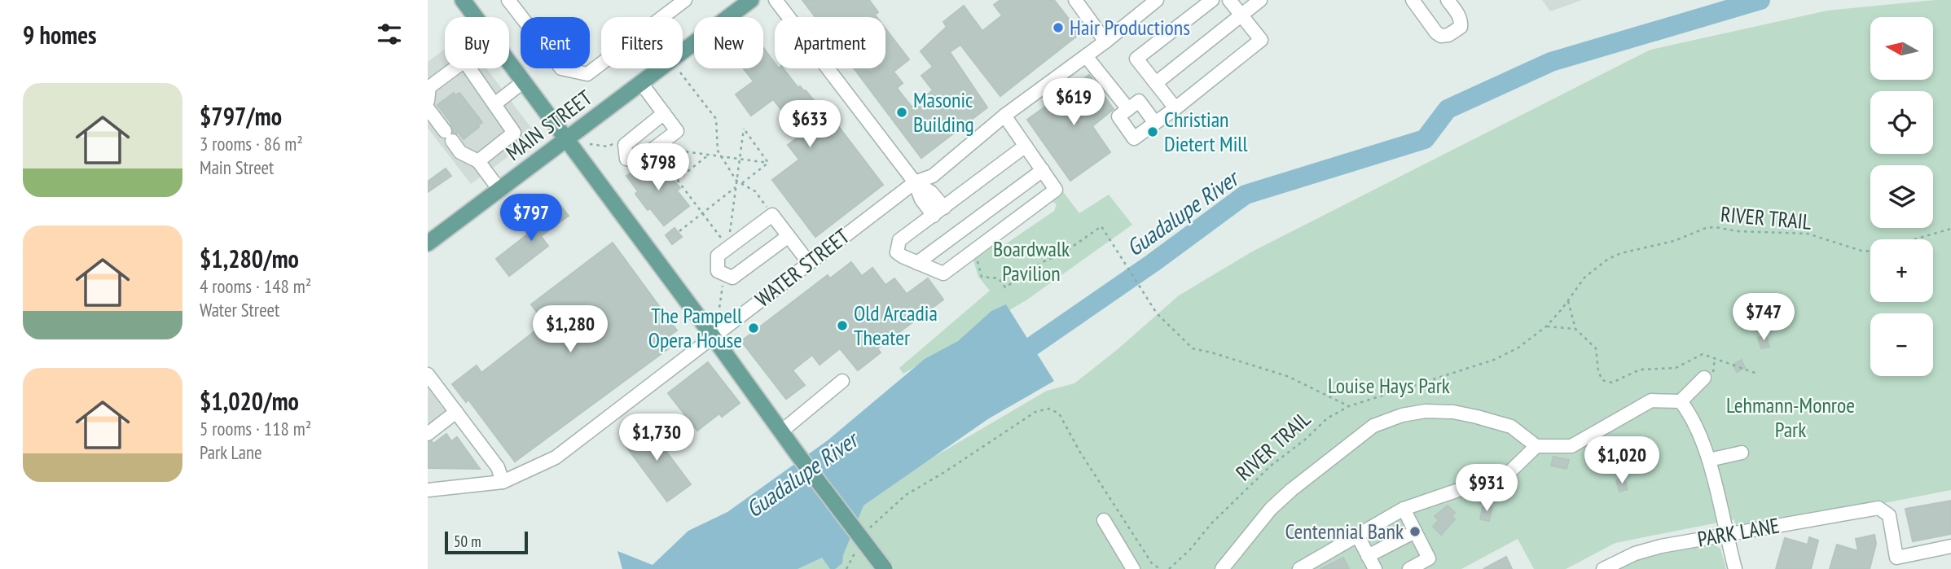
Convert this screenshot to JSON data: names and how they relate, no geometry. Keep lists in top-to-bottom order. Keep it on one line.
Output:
{"streets":{"main road":["MAIN STREET"],"street":["WATER STREET","PARK LANE"],"path":["RIVER TRAIL"]},"water":["Guadalupe River"],"parks":["Boardwalk Pavilion","Louise Hays Park","Lehmann-Monroe Park"],"places":["Hair Productions","Masonic Building","Christian Dietert Mill","Old Arcadia Theater","The Pampell Opera House","Centennial Bank"],"scale_bar":"50 m","north":"left","page":{"heading":"9 homes","map_buttons":["+","−"],"chip":["Buy","Rent","Filters","New","Apartment"],"list":[{"name":"$797/mo","note":"3 rooms · 86 m² · Main Street"},{"name":"$1,280/mo","note":"4 rooms · 148 m² · Water Street"},{"name":"$1,020/mo","note":"5 rooms · 118 m² · Park Lane"}],"price":["$619","$633","$798","$797","$747","$1,280","$1,730","$1,020","$931"],"scale":"50 m"}}
